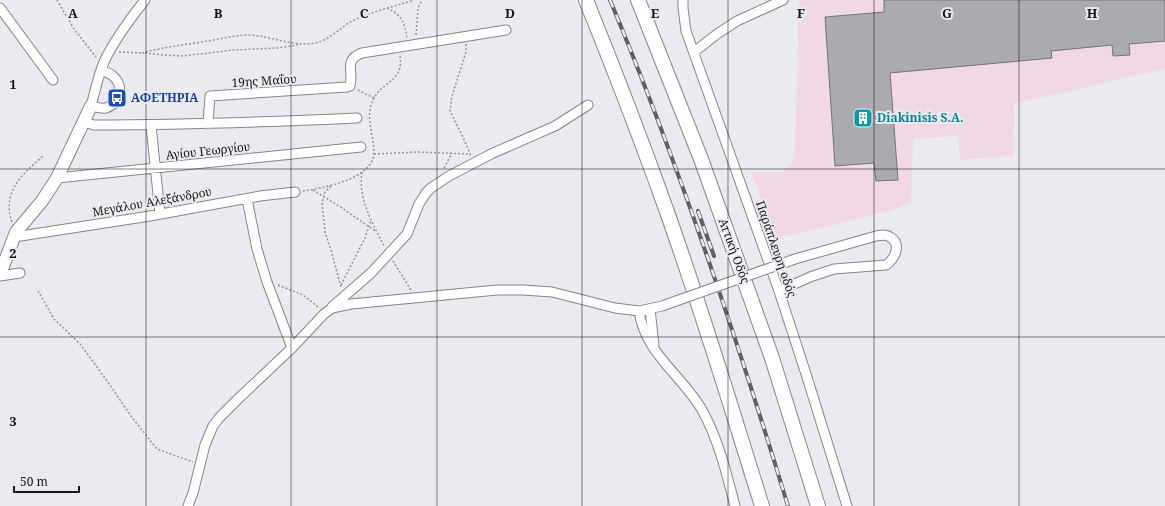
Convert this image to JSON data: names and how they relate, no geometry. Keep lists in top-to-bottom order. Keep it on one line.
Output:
{"streets":{"highway":["Αττική Οδός"],"street":["19ης Μαΐου","Αγίου Γεωργίου","Μεγάλου Αλεξάνδρου","Παράπλευρη οδός"]},"places":{"bus stop":["ΑΦΕΤΗΡΙΑ"],"building":["Diakinisis S.A."]},"scale_bar":"50 m","grid":{"columns":["A","B","C","D","E","F","G","H"],"rows":["1","2","3"]}}
